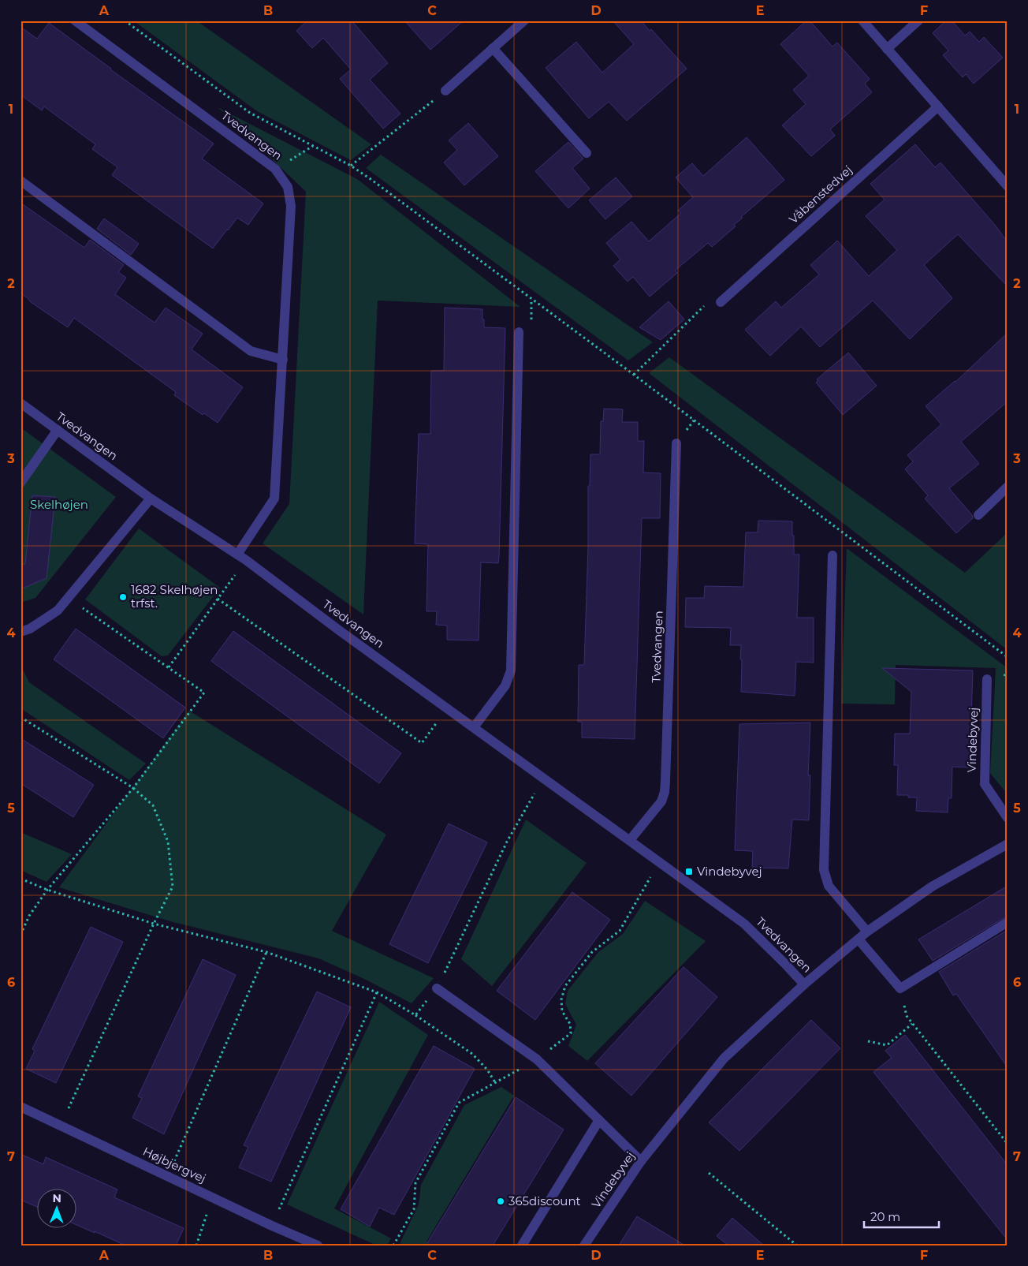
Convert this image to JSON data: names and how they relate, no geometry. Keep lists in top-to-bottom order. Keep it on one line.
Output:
{"streets":{"street":["Tvedvangen","Våbenstedvej","Vindebyvej","Højbjergvej"]},"crossings":[["Tvedvangen","Vindebyvej"]],"parks":["Skelhøjen"],"places":{"other":["1682 Skelhøjen trfst.","365discount"],"transit":["Vindebyvej"]},"scale_bar":"20 m","north":"top","grid":{"columns":["A","B","C","D","E","F"],"rows":["1","2","3","4","5","6","7"]}}
